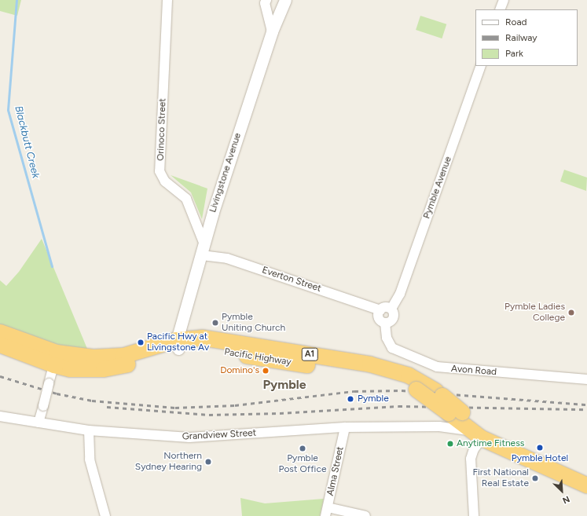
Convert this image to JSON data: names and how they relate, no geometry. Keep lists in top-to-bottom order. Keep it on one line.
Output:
{"streets":{"highway":["A1","Pacific Highway"],"street":["Orinoco Street","Livingstone Avenue","Pymble Avenue","Everton Street","Avon Road","Grandview Street","Alma Street"]},"crossings":[["Orinoco Street","Livingstone Avenue"],["Orinoco Street","Everton Street"],["Livingstone Avenue","Everton Street"],["Livingstone Avenue","Pacific Highway"],["Pymble Avenue","Everton Street"],["Pymble Avenue","Avon Road"],["Everton Street","Avon Road"],["Pacific Highway","Grandview Street"],["Grandview Street","Alma Street"]],"districts":["Pymble"],"water":["Blackbutt Creek"],"places":["Pymble Ladies College","Pymble Uniting Church","Pacific Hwy at Livingstone Av","Domino's","Pymble","Anytime Fitness","Pymble Hotel","Pymble Post Office","Northern Sydney Hearing","First National Real Estate"],"legend":["Road","Railway","Park"],"north":"bottom right"}
